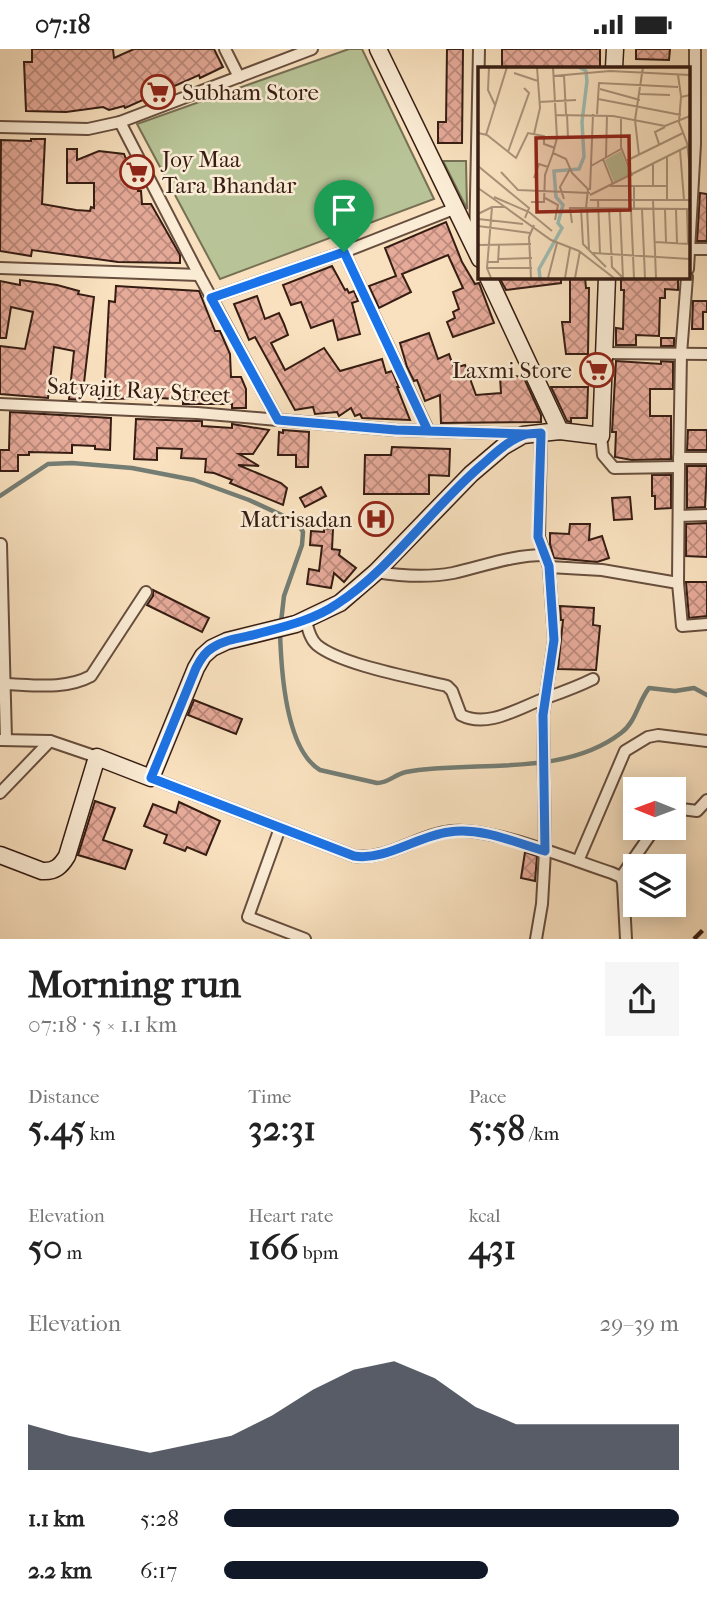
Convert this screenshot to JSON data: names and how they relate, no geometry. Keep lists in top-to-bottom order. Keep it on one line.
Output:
{"streets":{"street":["Satyajit Ray Street"]},"places":{"supermarket":["Subham Store","Joy Maa Tara Bhandar","Laxmi Store"],"hospital":["Matrisadan"]},"north":"left","page":{"status":"07:18","heading":["Morning run","07:18 · 5 × 1.1 km"],"stats":[["Distance","5.45 km"],["Time","32:31"],["Pace","5:58 /km"],["Elevation","50 m"],["Heart rate","166 bpm"],["kcal","431"]],"chart":["Elevation","29–39 m"],"list":[{"name":"1.1 km","note":"5:28"},{"name":"2.2 km","note":"6:17"}]}}
